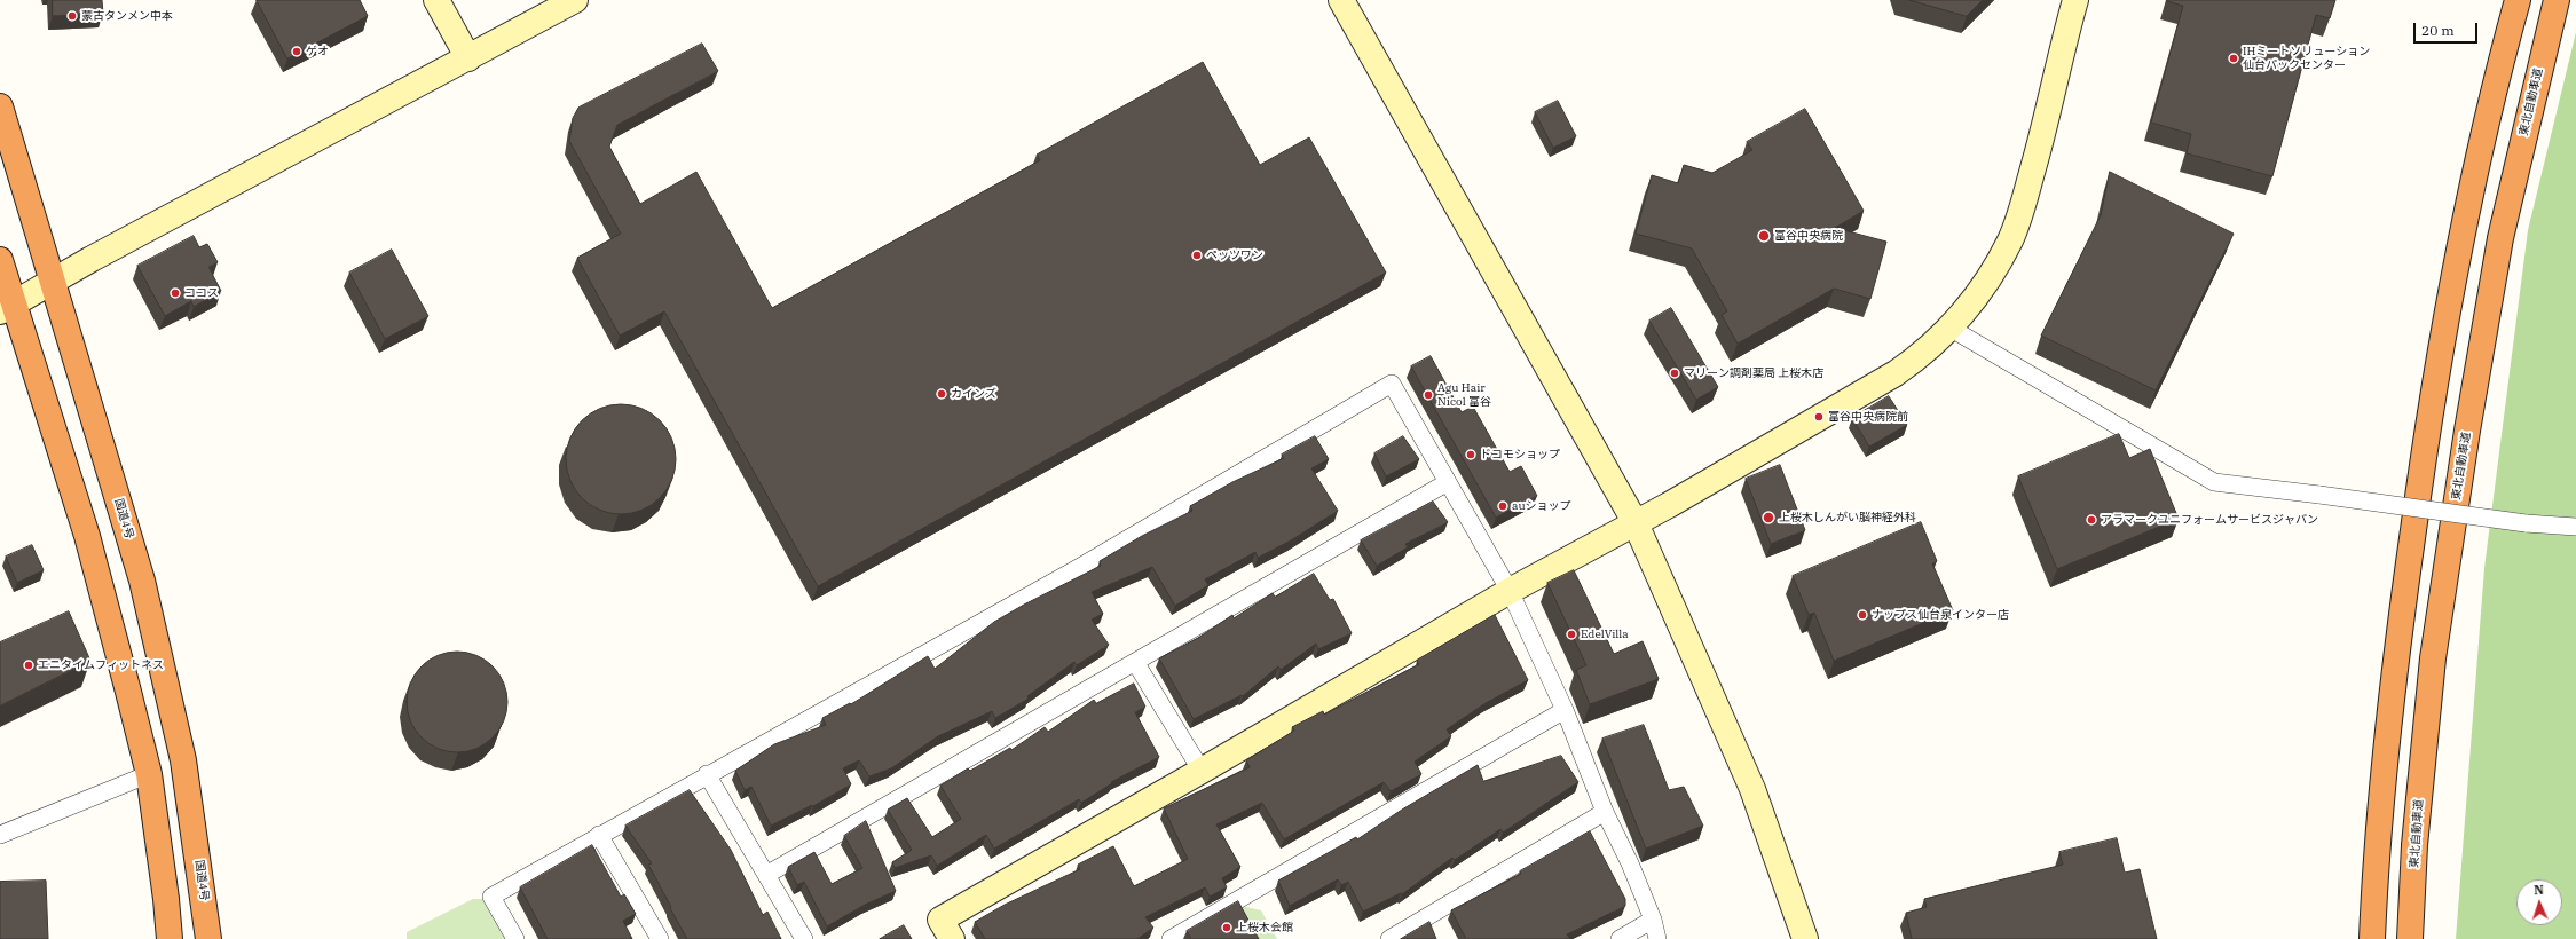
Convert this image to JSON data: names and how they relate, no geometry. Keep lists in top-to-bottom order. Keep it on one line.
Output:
{"streets":{"highway":["東北自動車道","国道4号"]},"places":["蒙古タンメン中本","ゲオ","IHミートソリューション 仙台パックセンター","富谷中央病院","ペッツワン","ココス","マリーン調剤薬局 上桜木店","カインズ","Agu Hair Nicol 富谷","富谷中央病院前","ドコモショップ","auショップ","上桜木しんがい脳神経外科","アラマークユニフォームサービスジャパン","ナップス仙台泉インター店","EdelVilla","エニタイムフィットネス","上桜木会館"],"scale_bar":"20 m","north":"top"}
